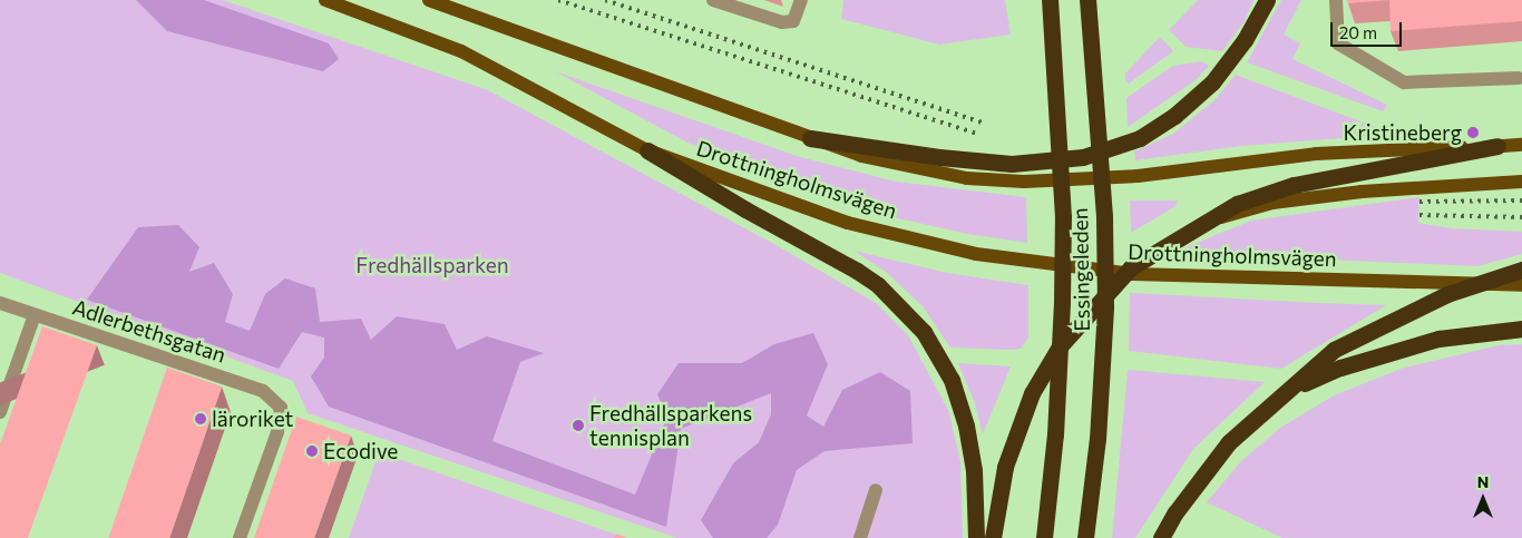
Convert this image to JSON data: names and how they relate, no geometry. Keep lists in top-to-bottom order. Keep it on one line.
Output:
{"streets":{"highway":["Essingeleden"],"main road":["Drottningholmsvägen"],"street":["Adlerbethsgatan"]},"parks":["Fredhällsparken"],"places":["Kristineberg","läroriket","Fredhällsparkens tennisplan","Ecodive"],"scale_bar":"20 m","north":"top"}
